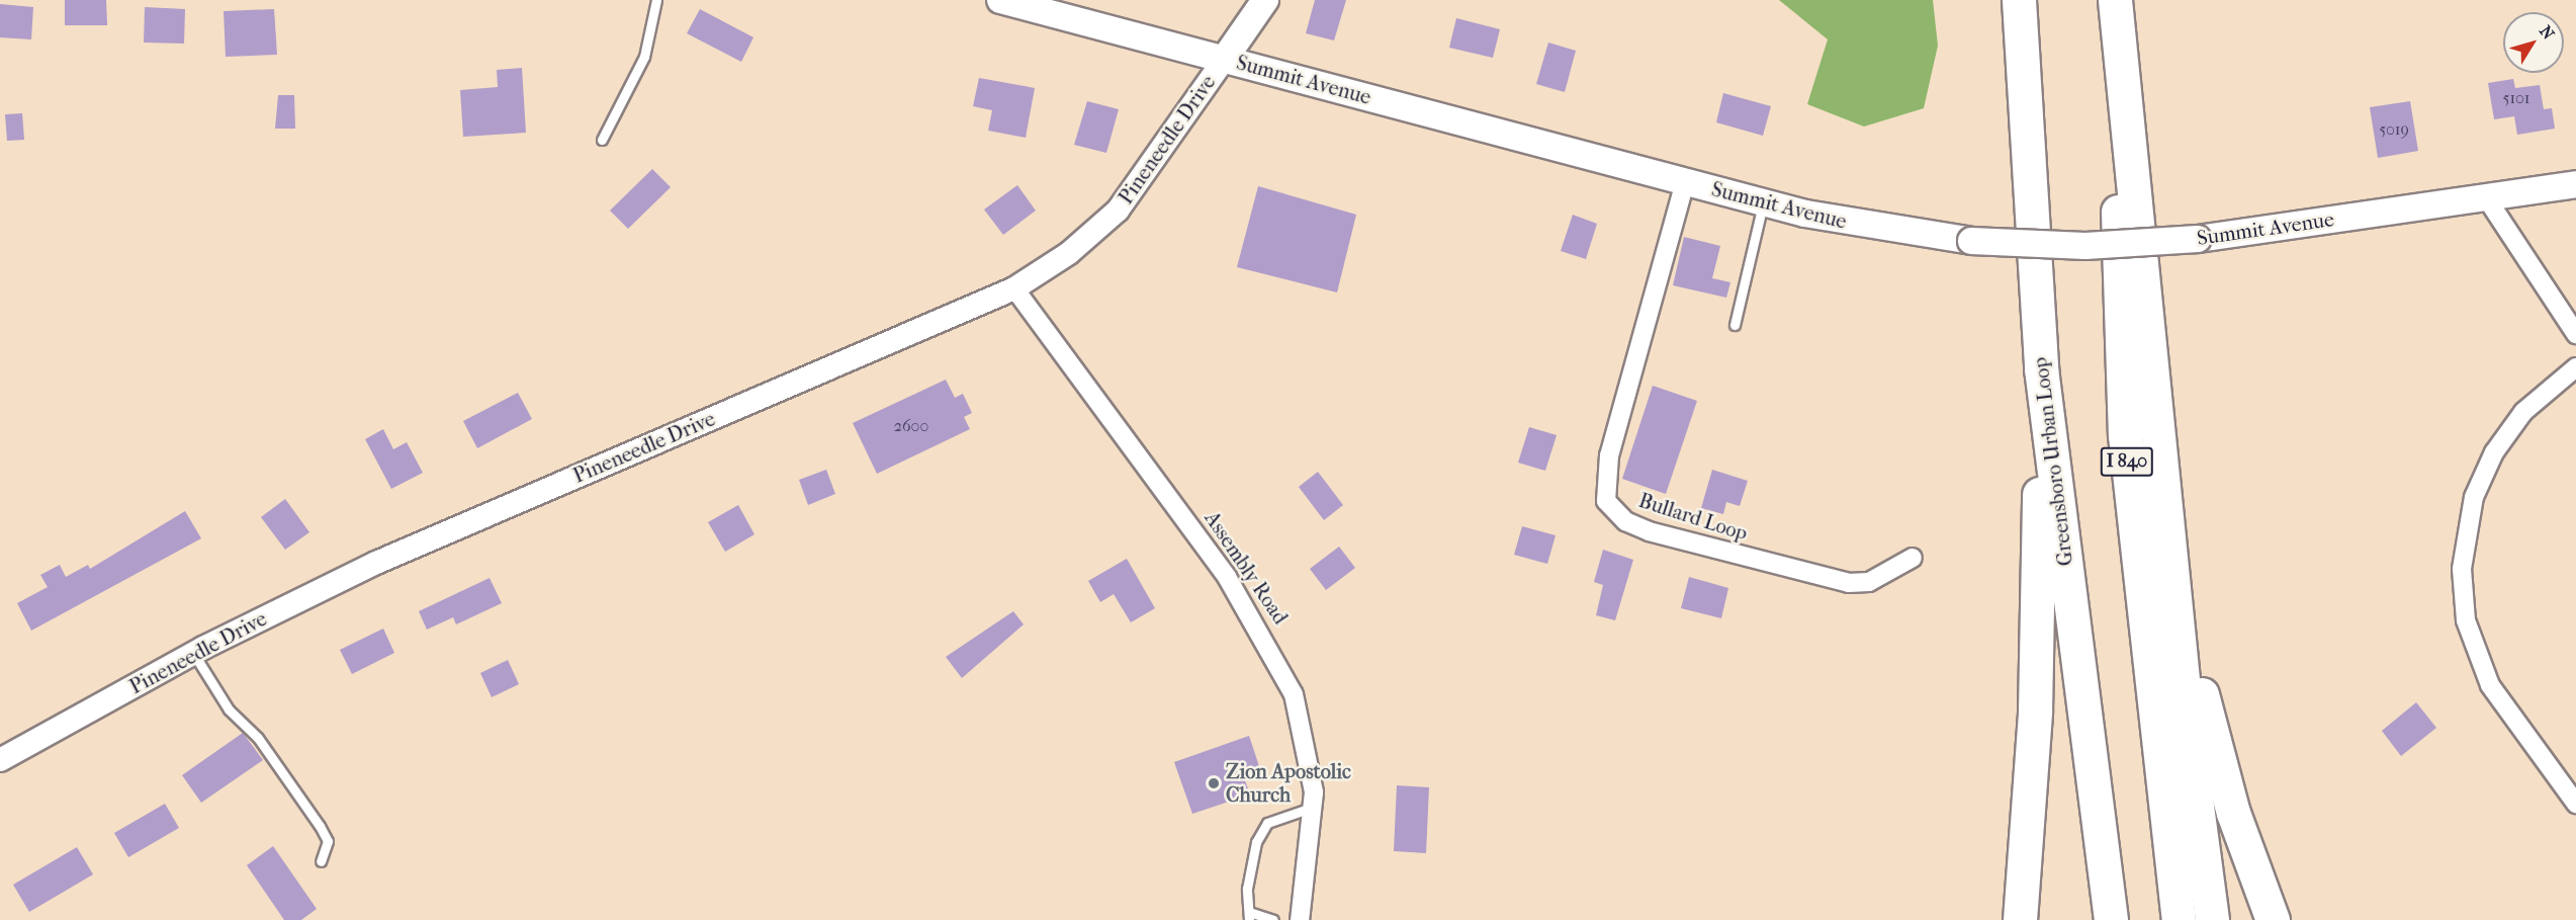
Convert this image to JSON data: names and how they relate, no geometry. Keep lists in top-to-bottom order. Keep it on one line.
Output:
{"streets":{"highway":["Greensboro Urban Loop","I 840"],"main road":["Summit Avenue"],"street":["Pineneedle Drive","Bullard Loop","Assembly Road"]},"crossings":[["Summit Avenue","Pineneedle Drive"],["Summit Avenue","Bullard Loop"],["Pineneedle Drive","Assembly Road"]],"places":["Zion Apostolic Church"],"house_numbers":["5101","5019","2600"],"north":"top right"}
